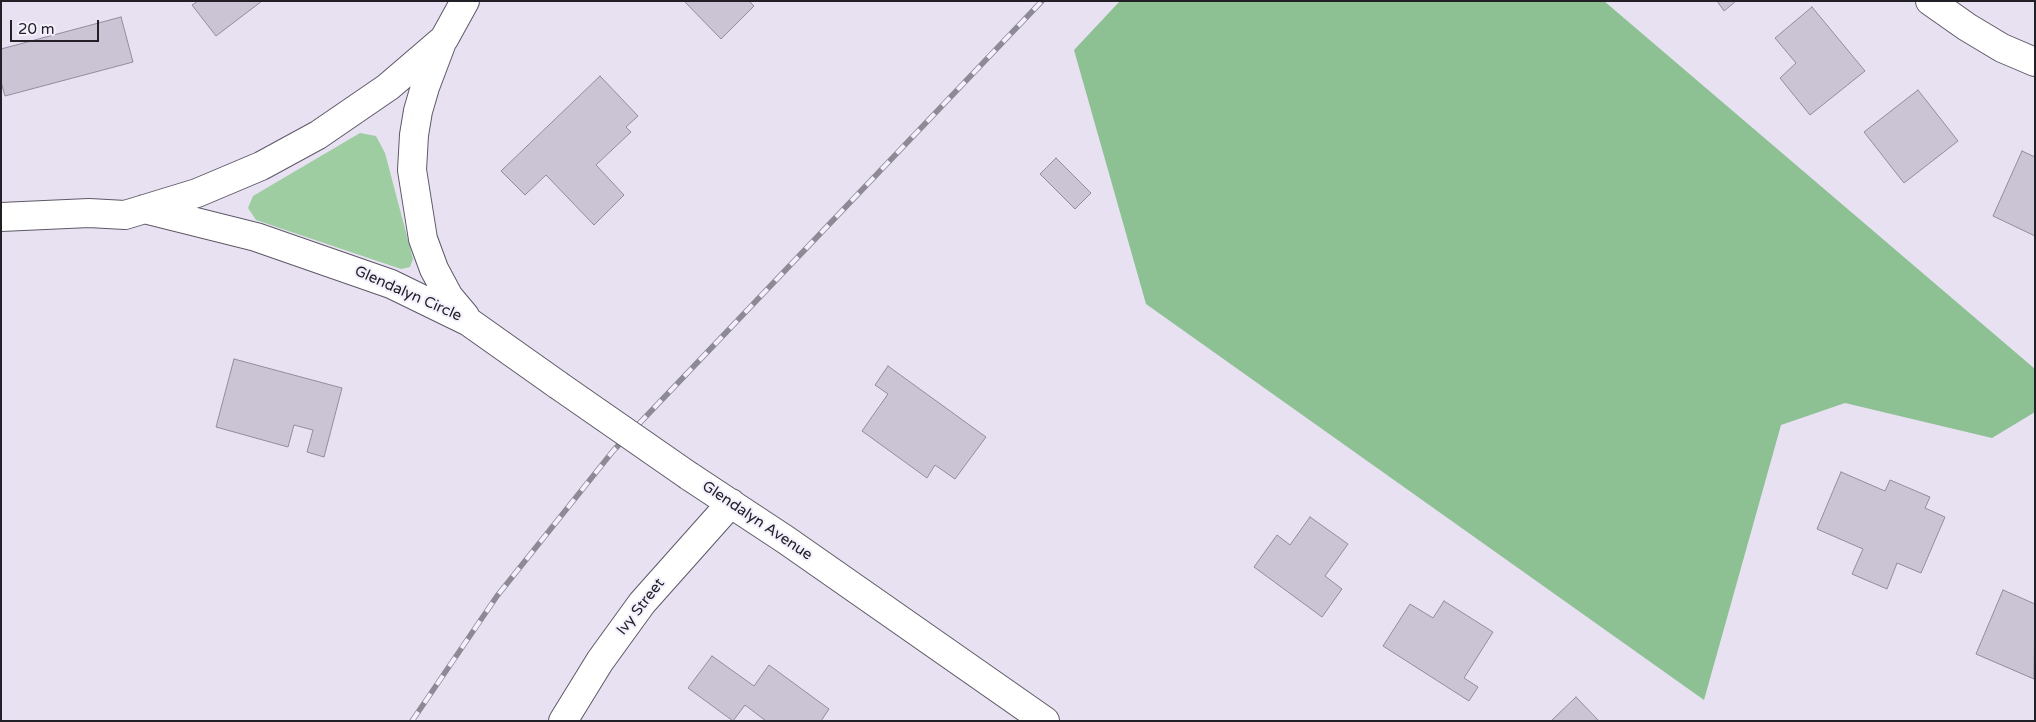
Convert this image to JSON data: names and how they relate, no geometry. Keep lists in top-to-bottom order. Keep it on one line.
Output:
{"streets":{"street":["Glendalyn Circle","Glendalyn Avenue","Ivy Street"]},"crossings":[["Glendalyn Circle","Glendalyn Avenue"],["Glendalyn Avenue","Ivy Street"]],"scale_bar":"20 m"}
